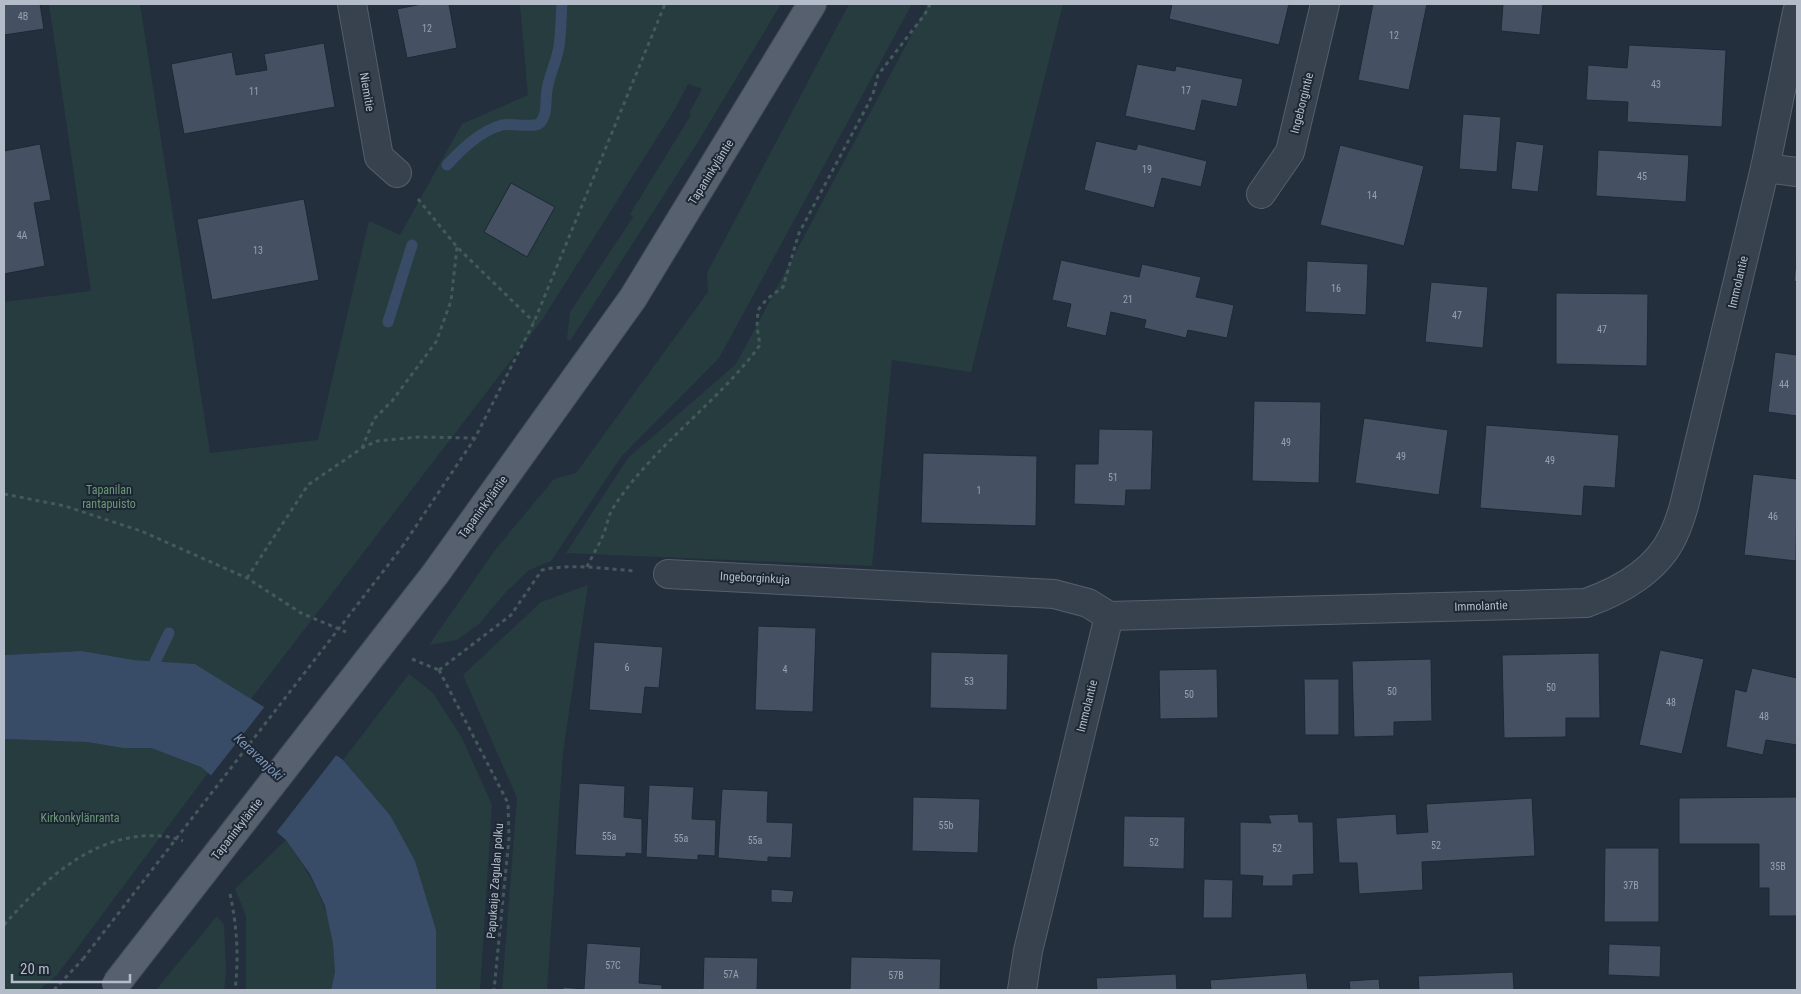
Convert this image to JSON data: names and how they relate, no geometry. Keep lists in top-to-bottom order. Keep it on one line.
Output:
{"streets":{"main road":["Tapaninkyläntie"],"street":["Niemitie","Ingeborgintie","Immolantie","Ingeborginkuja"],"path":["Papukaija Zagulan polku"]},"crossings":[["Immolantie","Ingeborginkuja"]],"water":["Keravanjoki"],"parks":["Tapanilan rantapuisto","Kirkonkylänranta"],"house_numbers":["4B","12","12","43","17","11","19","45","14","4A","13","16","21","47","47","44","49","49","49","51","1","46","6","4","53","50","50","50","48","48","55b","55a","55a","55a","52","52","52","35B","37B","57C","57A","57B"],"scale_bar":"20 m"}
